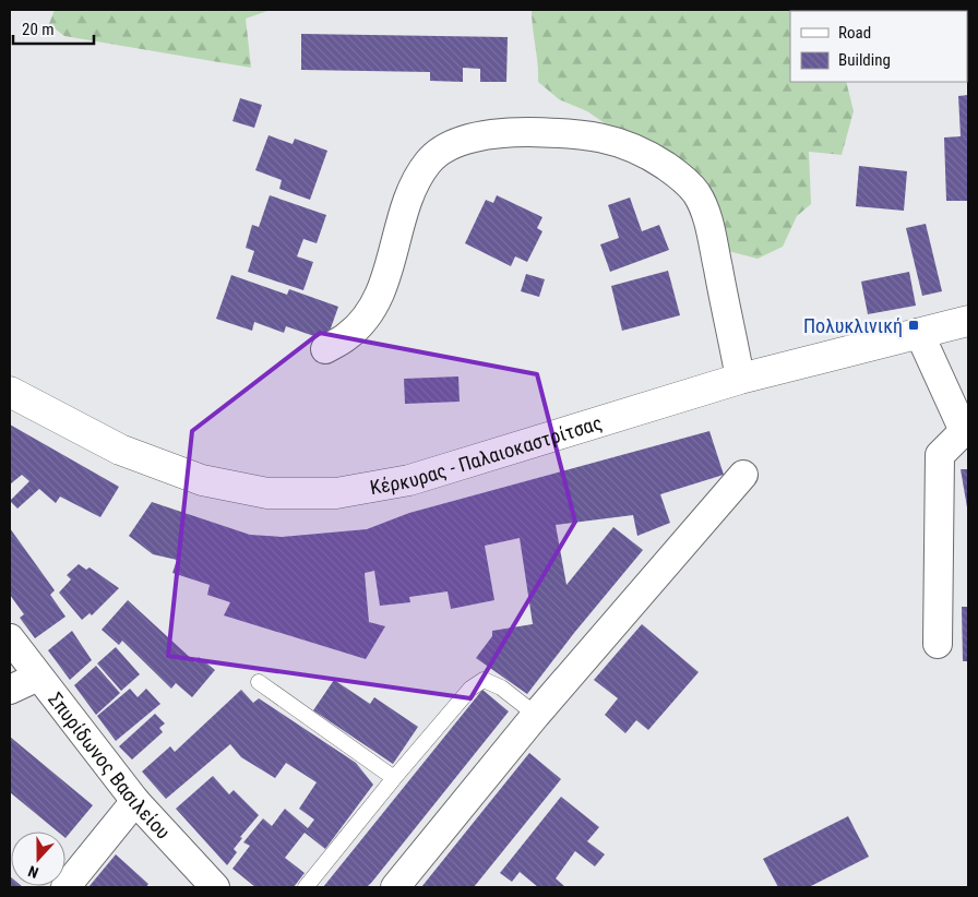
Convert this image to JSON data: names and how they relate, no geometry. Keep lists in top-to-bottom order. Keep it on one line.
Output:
{"streets":{"main road":["Κέρκυρας - Παλαιοκαστρίτσας"],"street":["Σπυρίδωνος Βασιλείου"]},"places":{"transit":["Πολυκλινική"]},"legend":["Road","Building"],"scale_bar":"20 m","north":"bottom"}
